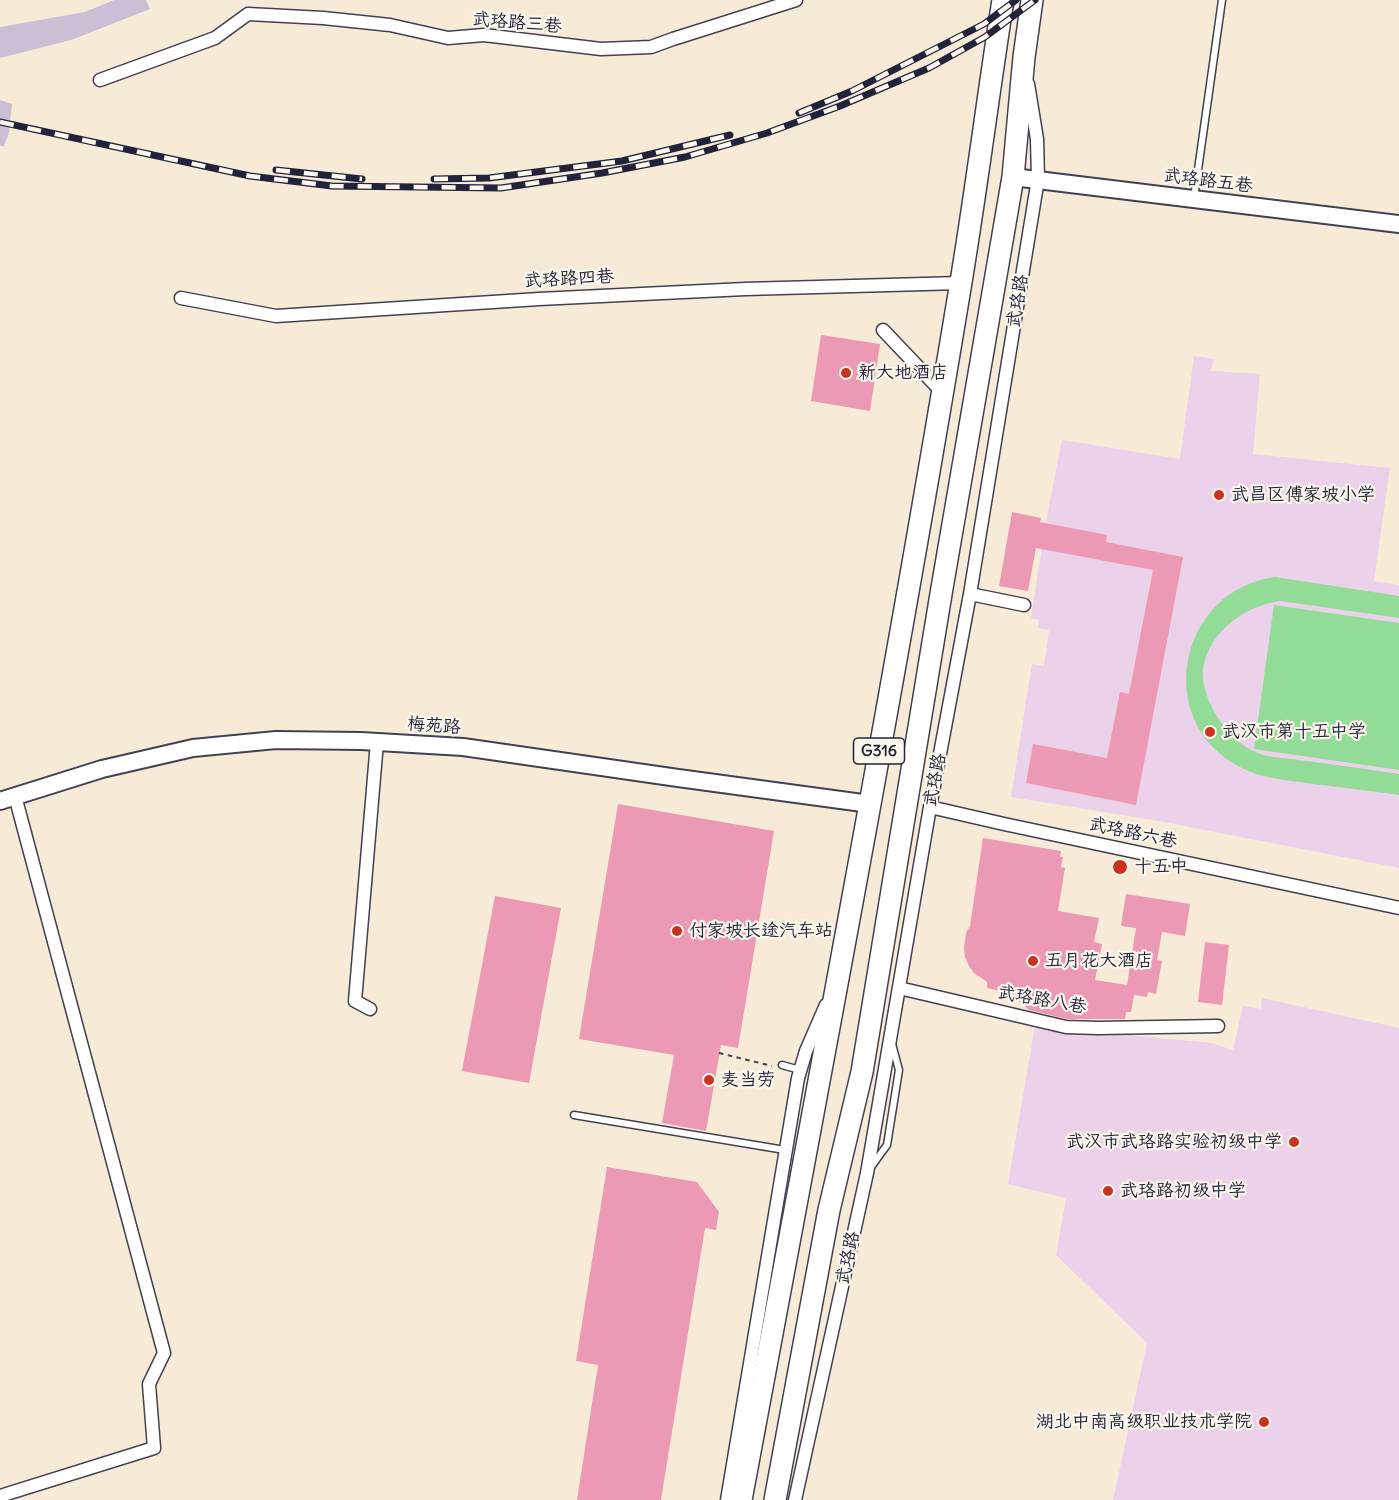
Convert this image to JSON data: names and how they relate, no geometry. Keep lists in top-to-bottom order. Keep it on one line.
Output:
{"streets":{"highway":["武珞路","G316"],"street":["武珞路三巷","武珞路五巷","武珞路四巷","梅苑路","武珞路六巷","武珞路八巷"]},"crossings":[["武珞路五巷","武珞路"],["武珞路四巷","G316"],["武珞路","武珞路六巷"],["武珞路","武珞路八巷"],["梅苑路","G316"]],"places":["新大地酒店","武昌区傅家坡小学","武汉市第十五中学","十五中","付家坡长途汽车站","五月花大酒店","麦当劳","武汉市武珞路实验初级中学","武珞路初级中学","湖北中南高级职业技术学院"]}
